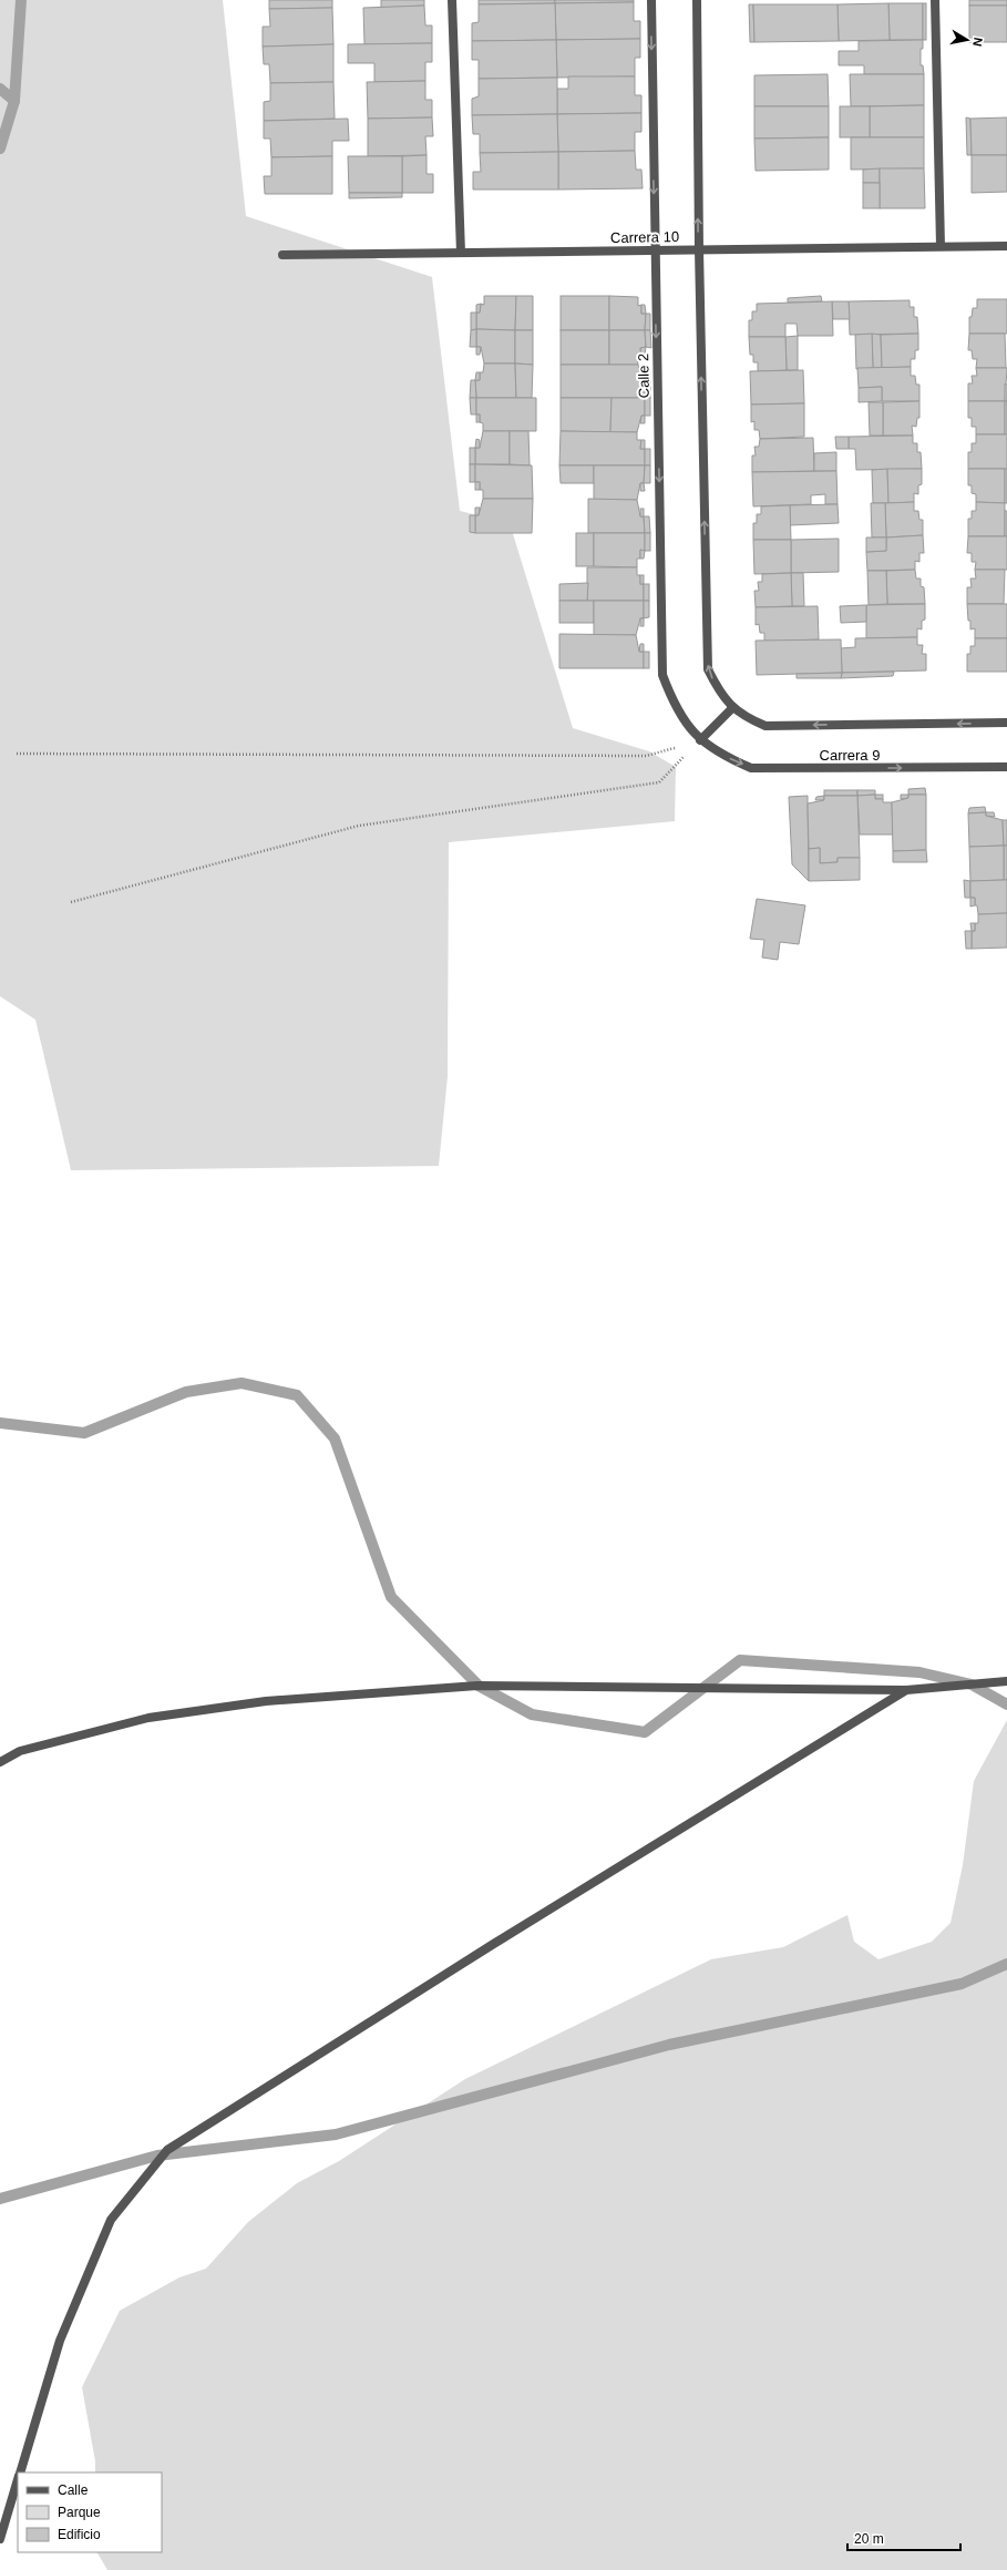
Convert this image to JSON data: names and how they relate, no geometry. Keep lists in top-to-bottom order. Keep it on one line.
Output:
{"streets":{"street":["Carrera 10","Calle 2","Carrera 9"]},"crossings":[["Carrera 10","Calle 2"],["Calle 2","Carrera 9"]],"legend":["Calle","Parque","Edificio"],"scale_bar":"20 m","north":"right"}
